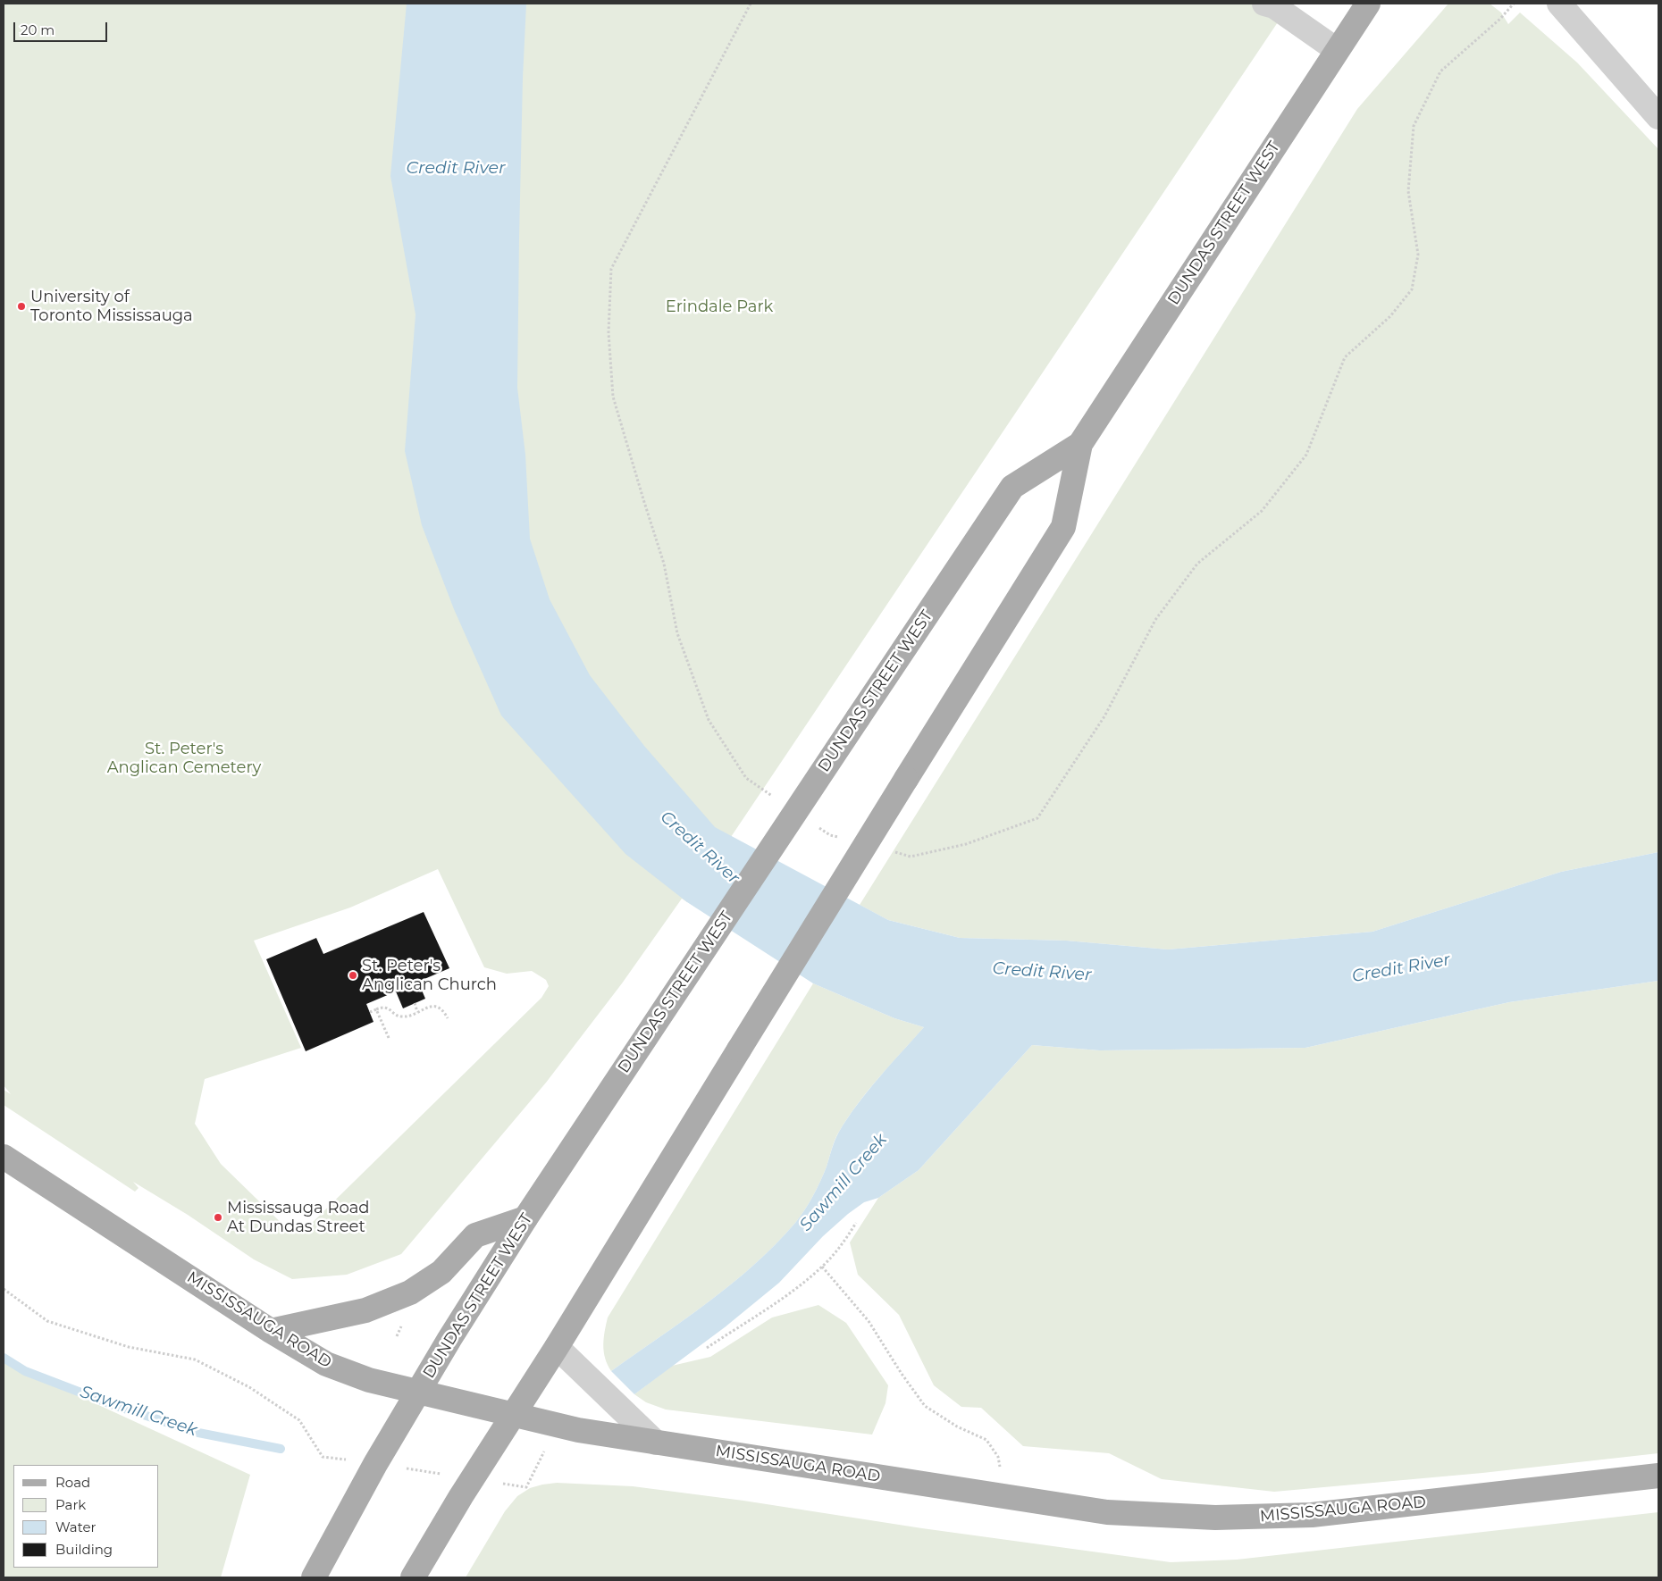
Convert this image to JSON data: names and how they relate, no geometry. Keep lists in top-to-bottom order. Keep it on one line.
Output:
{"streets":{"main road":["DUNDAS STREET WEST","MISSISSAUGA ROAD"]},"crossings":[["DUNDAS STREET WEST","MISSISSAUGA ROAD"]],"water":["Credit River","Sawmill Creek"],"parks":["Erindale Park","St. Peter's Anglican Cemetery"],"places":["University of Toronto Mississauga","St. Peter's Anglican Church","Mississauga Road At Dundas Street"],"legend":["Road","Park","Water","Building"],"scale_bar":"20 m"}
